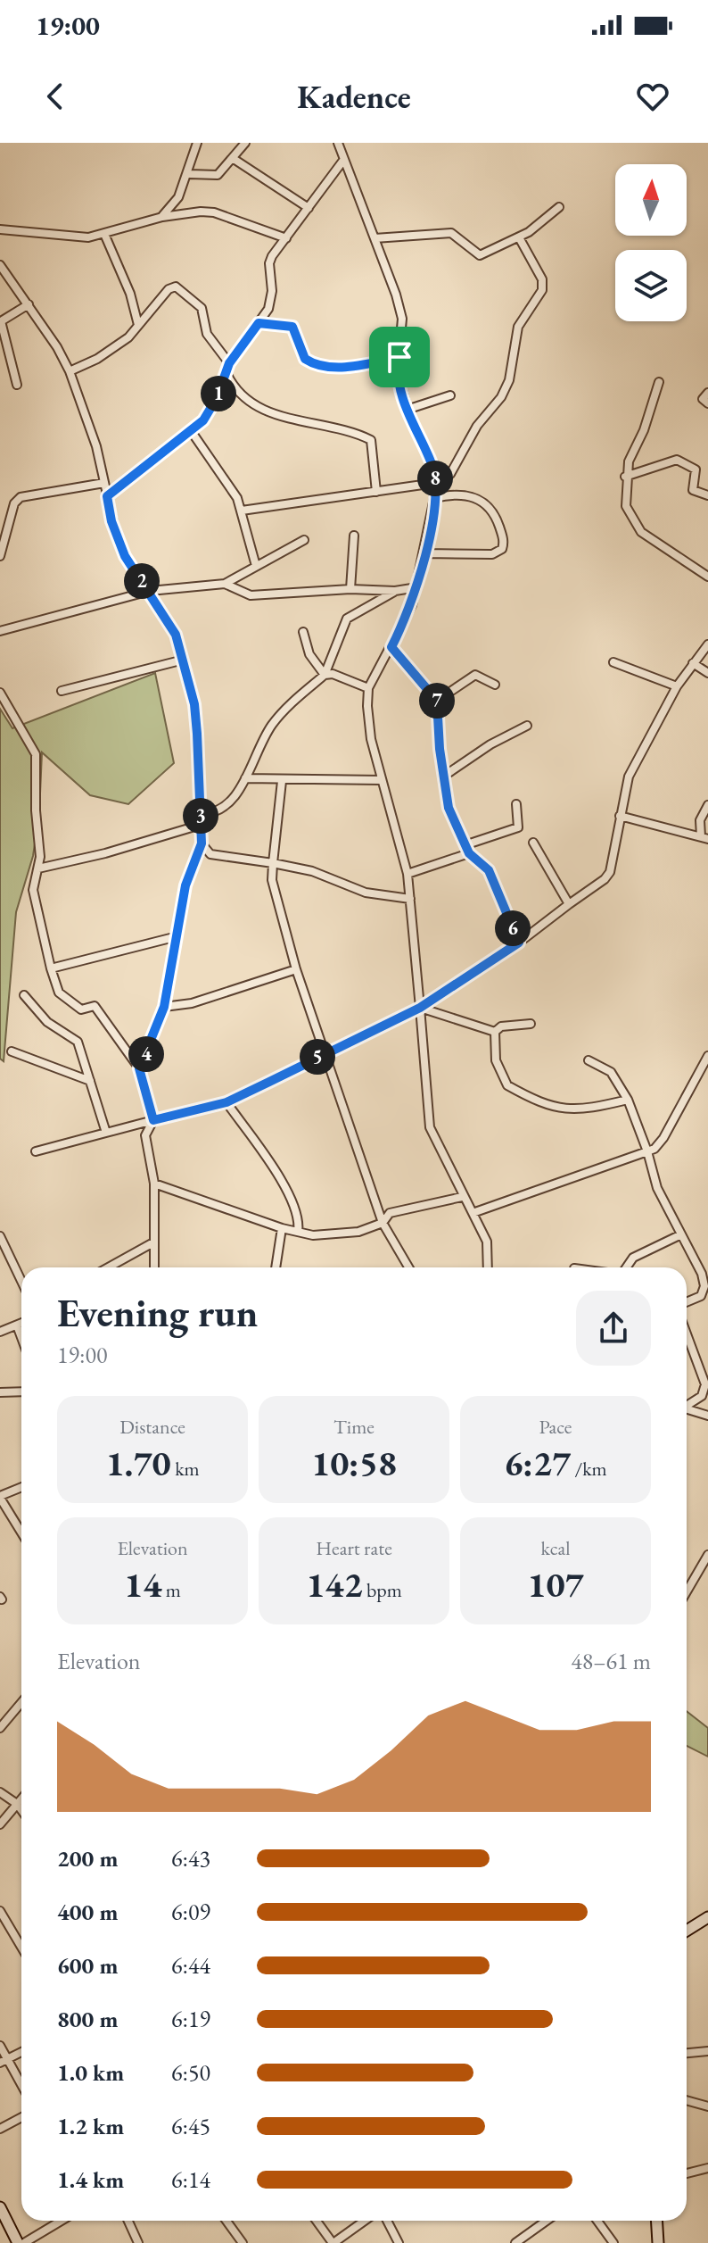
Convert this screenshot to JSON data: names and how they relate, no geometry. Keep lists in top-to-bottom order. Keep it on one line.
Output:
{"north":"top","page":{"status":"19:00","header":"Kadence","pins":["1","8","2","7","3","6","4","5"],"heading":["Evening run","19:00"],"stats":[["Distance","1.70 km"],["Time","10:58"],["Pace","6:27 /km"],["Elevation","14 m"],["Heart rate","142 bpm"],["kcal","107"]],"chart":["Elevation","48–61 m"],"list":[{"name":"200 m","note":"6:43"},{"name":"400 m","note":"6:09"},{"name":"600 m","note":"6:44"},{"name":"800 m","note":"6:19"},{"name":"1.0 km","note":"6:50"},{"name":"1.2 km","note":"6:45"},{"name":"1.4 km","note":"6:14"}]}}
